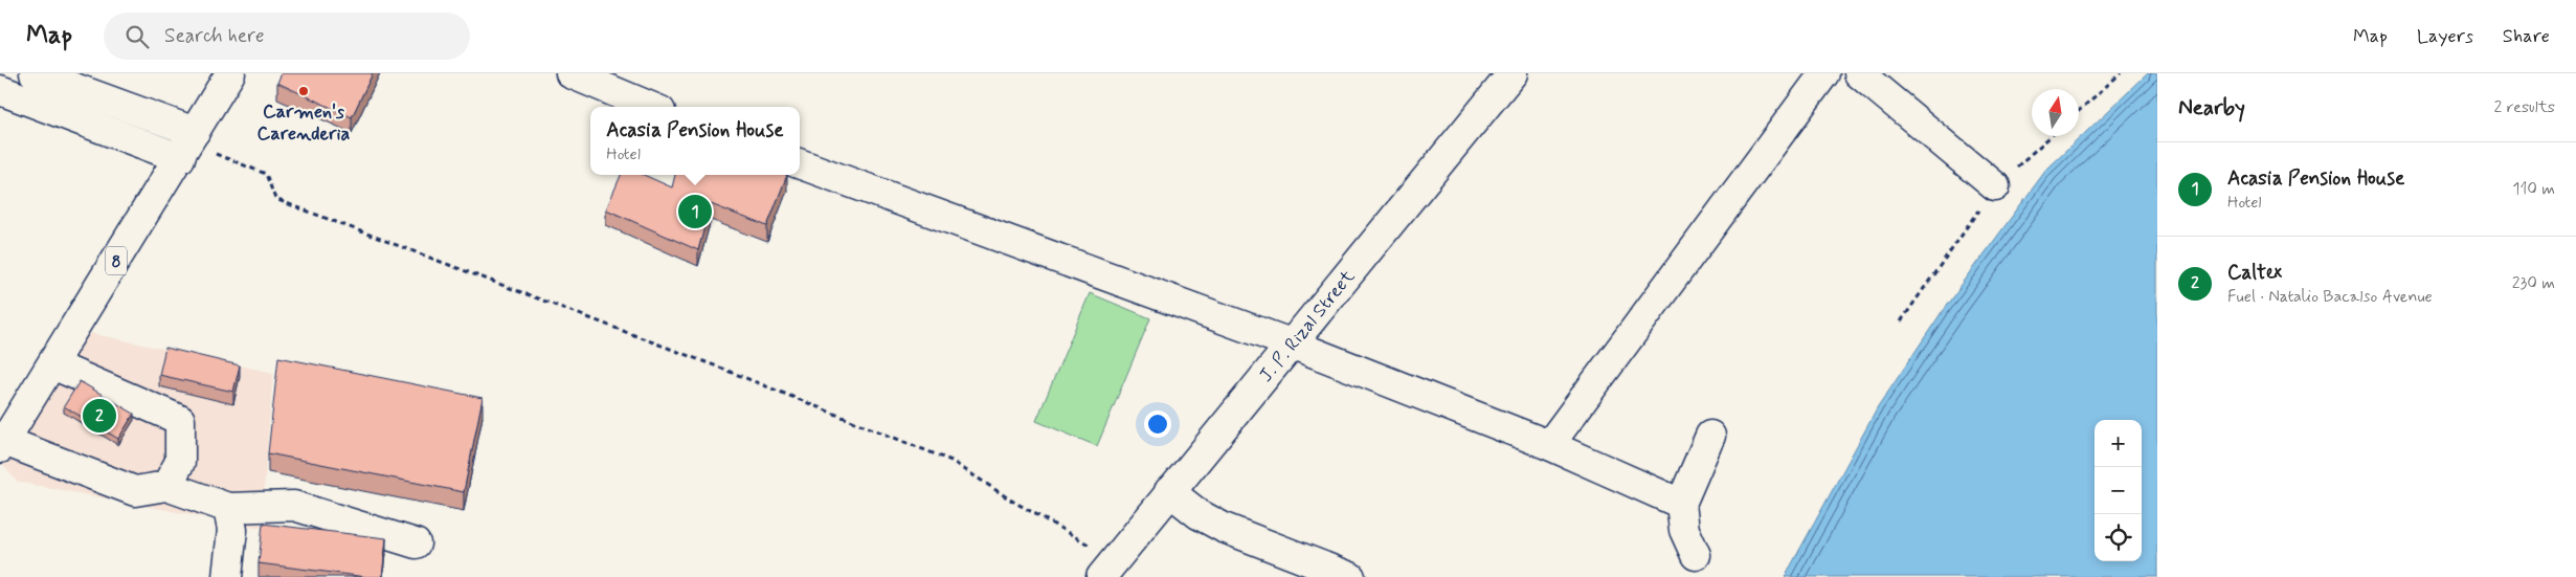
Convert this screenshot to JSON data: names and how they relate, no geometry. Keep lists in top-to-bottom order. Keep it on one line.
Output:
{"streets":{"main road":["8","J. P. Rizal Street"]},"places":["Carmen's Carenderia"],"north":"top","page":{"header":"Map","search":"Search here","nav":["Map","Layers","Share"],"heading":["Nearby","2 results"],"popup":["Acasia Pension House","Hotel"],"list":[{"mark":"1","name":"Acasia Pension House","note":"Hotel","value":"110 m"},{"mark":"2","name":"Caltex","note":"Fuel · Natalio Bacalso Avenue","value":"230 m"}],"pins":["1","2"],"map_buttons":["+","−"]}}
